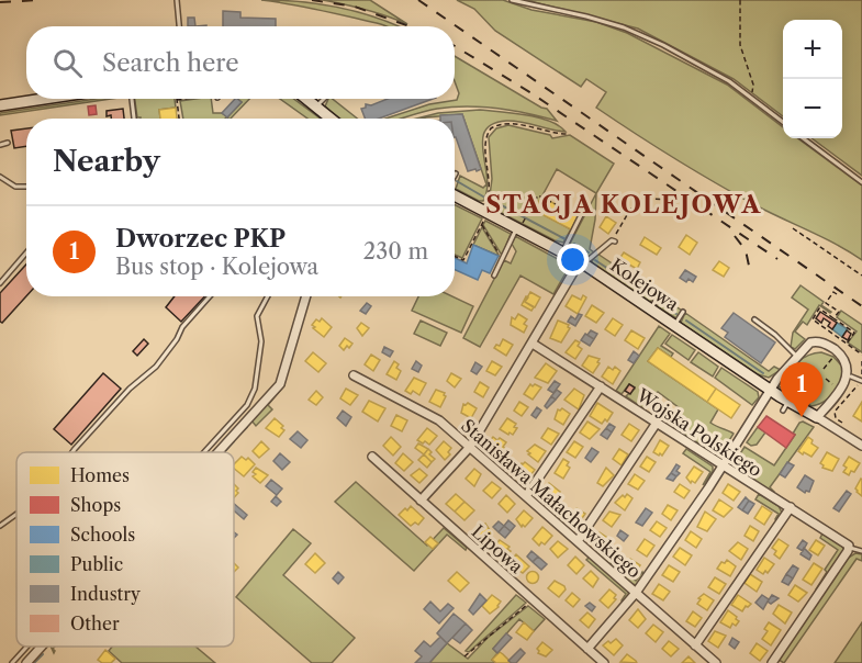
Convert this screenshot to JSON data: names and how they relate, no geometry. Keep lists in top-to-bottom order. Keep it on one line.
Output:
{"streets":{"street":["Kolejowa","Wojska Polskiego","Stanisława Małachowskiego","Lipowa"]},"districts":["STACJA KOLEJOWA"],"legend":["Homes","Shops","Schools","Public","Industry","Other"],"page":{"map_buttons":["+","−"],"search":"Search here","heading":"Nearby","list":[{"mark":"1","name":"Dworzec PKP","note":"Bus stop · Kolejowa","value":"230 m"}],"pins":"1"}}
